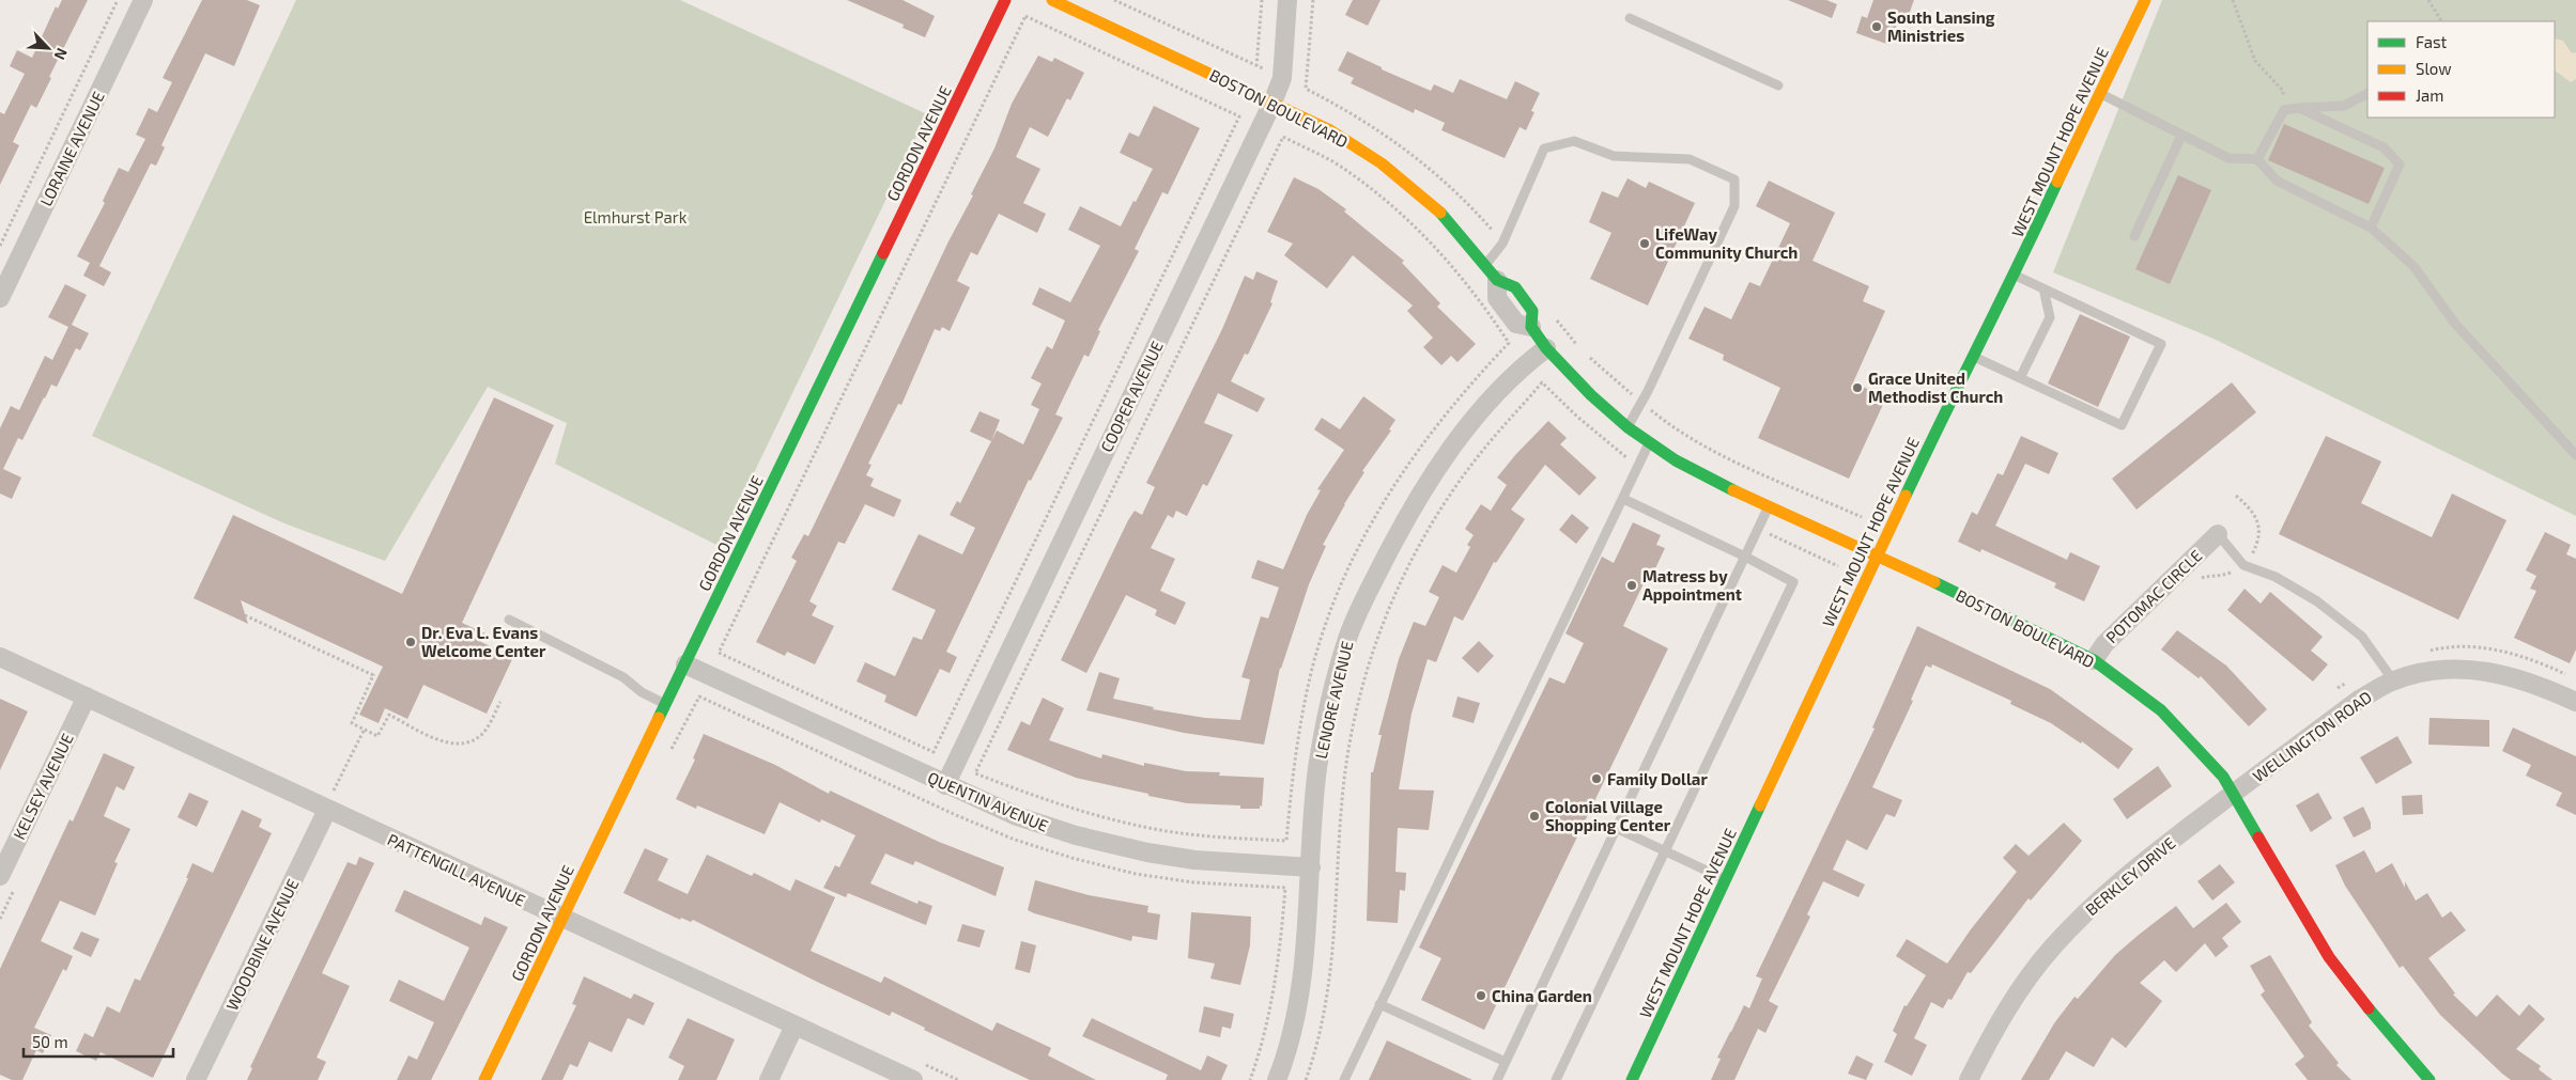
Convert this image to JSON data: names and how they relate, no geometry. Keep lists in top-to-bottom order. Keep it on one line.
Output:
{"streets":{"street":["BOSTON BOULEVARD","WEST MOUNT HOPE AVENUE","GORDON AVENUE","LORAINE AVENUE","COOPER AVENUE","POTOMAC CIRCLE","LENORE AVENUE","WELLINGTON ROAD","KELSEY AVENUE","QUENTIN AVENUE","PATTENGILL AVENUE","BERKLEY DRIVE","WOODBINE AVENUE"]},"crossings":[["BOSTON BOULEVARD","WEST MOUNT HOPE AVENUE"],["BOSTON BOULEVARD","COOPER AVENUE"],["BOSTON BOULEVARD","POTOMAC CIRCLE"],["BOSTON BOULEVARD","LENORE AVENUE"],["BOSTON BOULEVARD","WELLINGTON ROAD"],["BOSTON BOULEVARD","BERKLEY DRIVE"],["GORDON AVENUE","QUENTIN AVENUE"],["GORDON AVENUE","PATTENGILL AVENUE"],["COOPER AVENUE","QUENTIN AVENUE"],["LENORE AVENUE","QUENTIN AVENUE"],["WELLINGTON ROAD","BERKLEY DRIVE"],["KELSEY AVENUE","PATTENGILL AVENUE"],["PATTENGILL AVENUE","WOODBINE AVENUE"]],"parks":["Elmhurst Park"],"places":["South Lansing Ministries","LifeWay Community Church","Grace United Methodist Church","Matress by Appointment","Dr. Eva L. Evans Welcome Center","Family Dollar","Colonial Village Shopping Center","China Garden"],"legend":["Fast","Slow","Jam"],"scale_bar":"50 m","north":"bottom right"}
